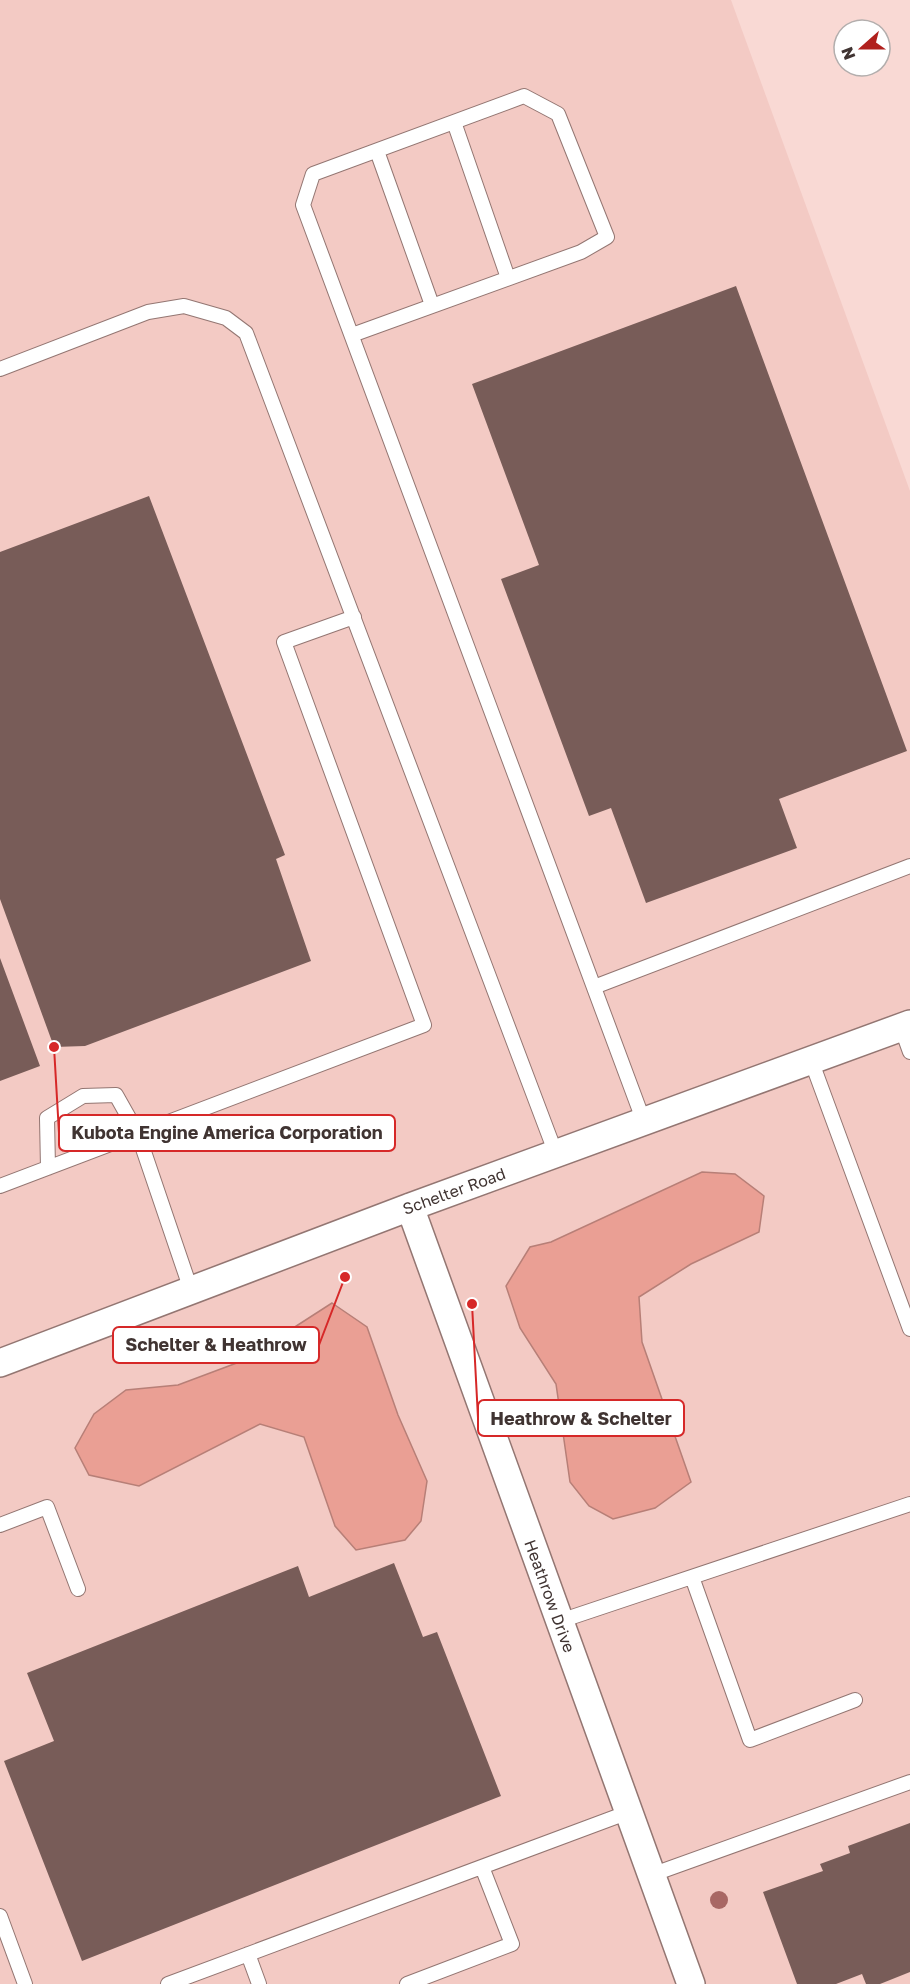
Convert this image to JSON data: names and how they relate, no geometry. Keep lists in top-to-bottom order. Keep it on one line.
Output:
{"streets":{"street":["Schelter Road","Heathrow Drive"]},"crossings":[["Schelter Road","Heathrow Drive"]],"places":["Kubota Engine America Corporation","Schelter & Heathrow","Heathrow & Schelter"],"north":"left"}
